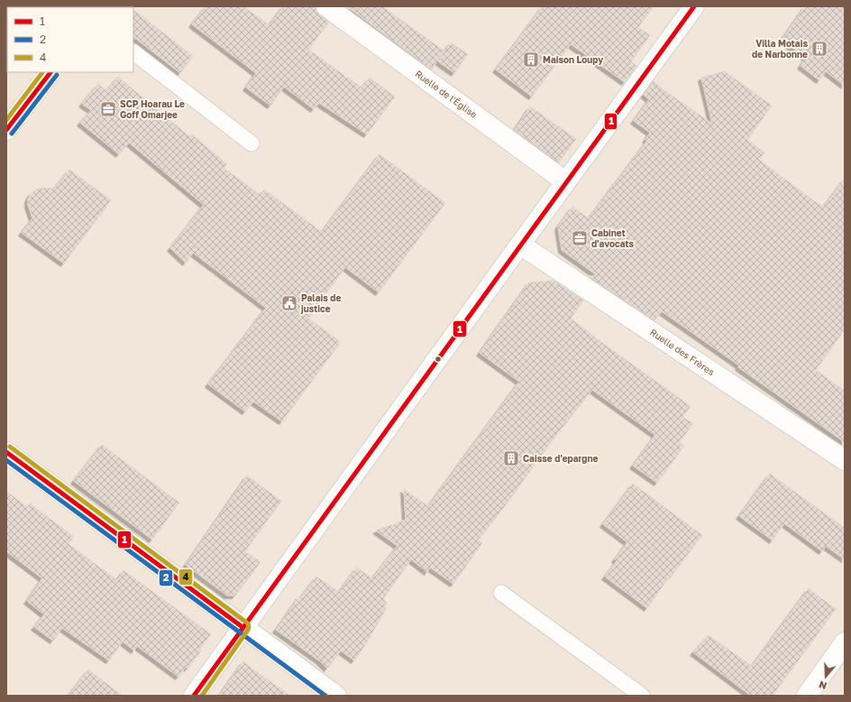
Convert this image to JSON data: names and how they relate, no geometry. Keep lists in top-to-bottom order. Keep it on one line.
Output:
{"streets":{"street":["Ruelle de l'Église","Ruelle des Frères"]},"places":{"building":["Villa Motais de Narbonne","Maison Loupy","Caisse d'epargne"],"office":["SCP Hoarau Le Goff Omarjee","Cabinet d'avocats"],"public building":["Palais de justice"]},"lines":["transit line 1","transit line 4","transit line 2"],"legend":["1","2","4"],"north":"bottom"}
